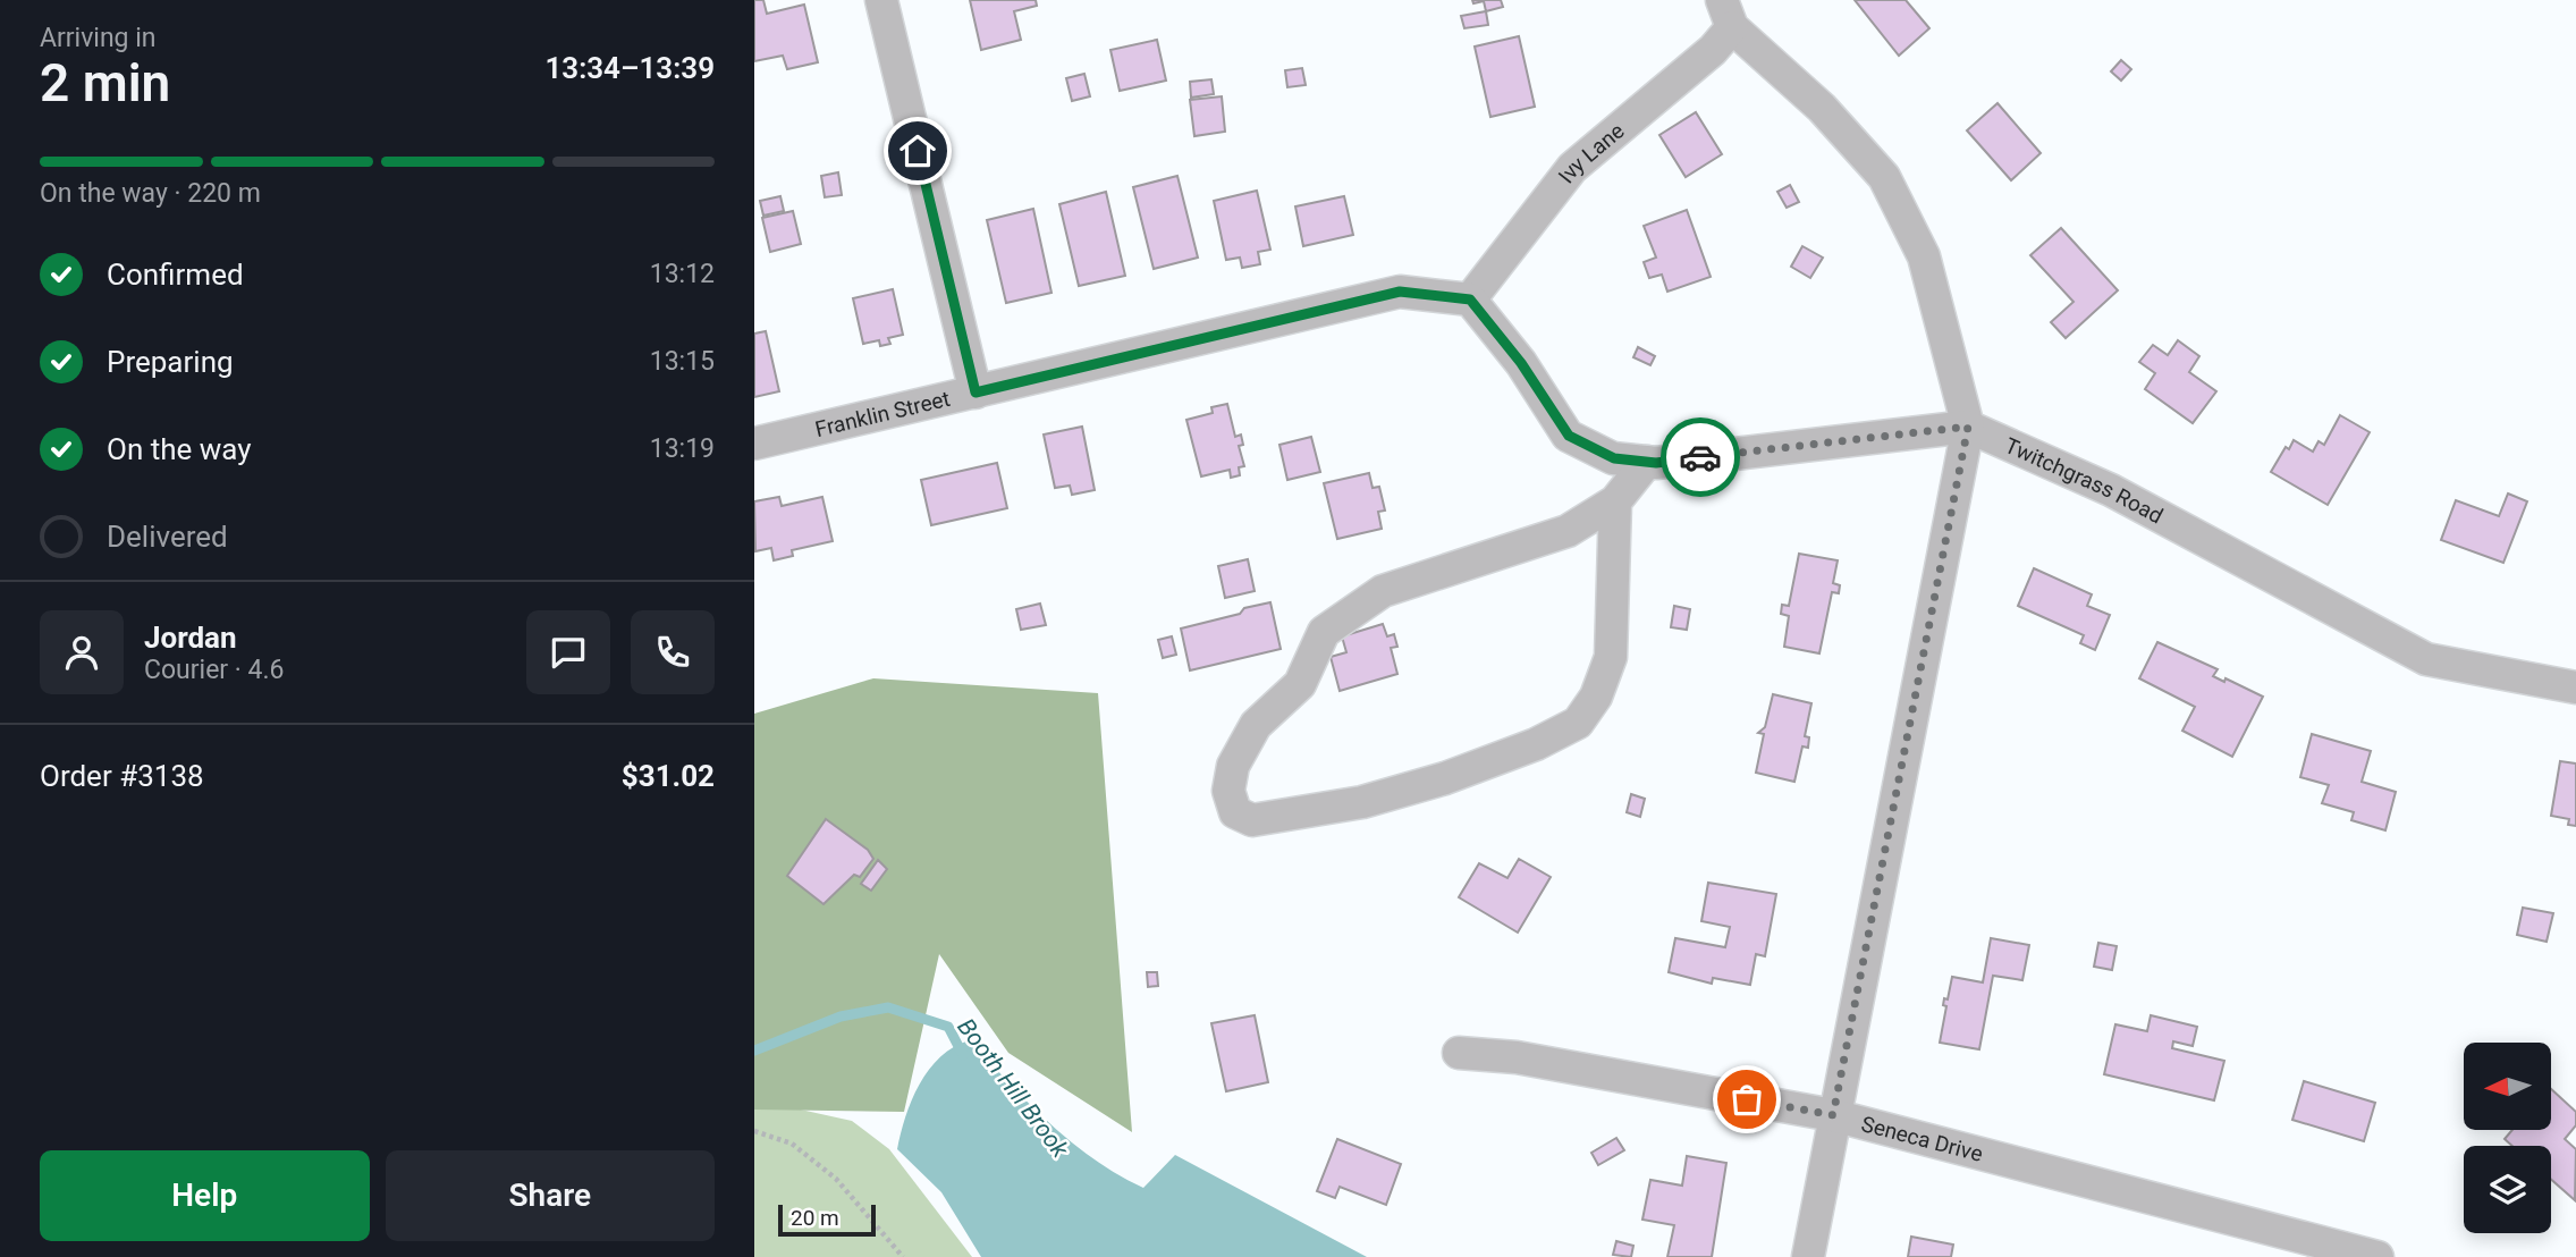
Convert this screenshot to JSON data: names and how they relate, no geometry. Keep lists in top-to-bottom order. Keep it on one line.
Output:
{"streets":{"street":["Ivy Lane","Franklin Street","Twitchgrass Road","Seneca Drive"]},"crossings":[["Ivy Lane","Franklin Street"]],"water":["Booth Hill Brook"],"scale_bar":"20 m","north":"left","page":{"heading":["2 min","Arriving in","13:34–13:39"],"panel":["Jordan","Courier · 4.6","Order #3138","$31.02"],"bar":"On the way · 220 m","list":[["Confirmed","13:12"],["Preparing","13:15"],["On the way","13:19"],"Delivered"],"buttons":["Help","Share"],"scale":"20 m"}}
